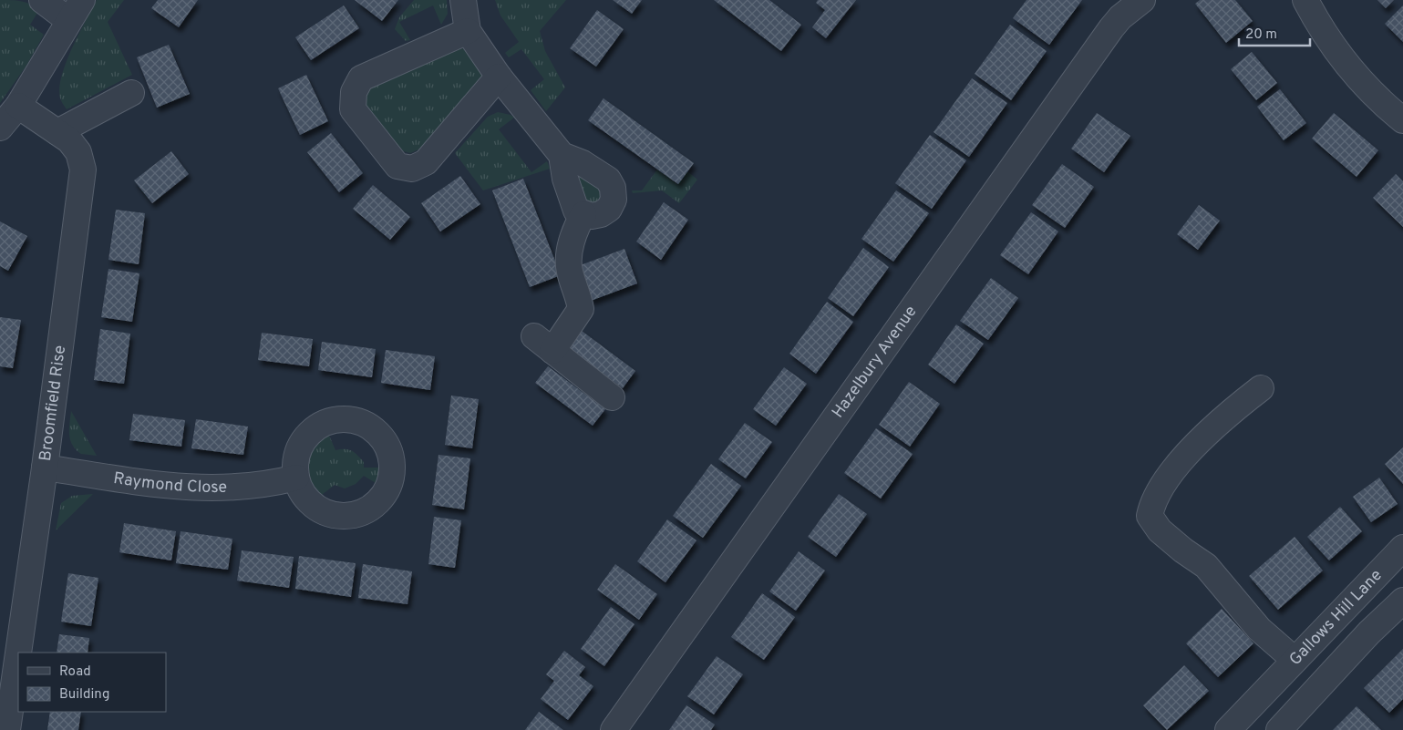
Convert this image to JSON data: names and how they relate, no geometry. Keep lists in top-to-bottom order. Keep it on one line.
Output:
{"streets":{"street":["Hazelbury Avenue","Broomfield Rise","Raymond Close","Gallows Hill Lane"]},"crossings":[["Broomfield Rise","Raymond Close"]],"legend":["Road","Building"],"scale_bar":"20 m"}
